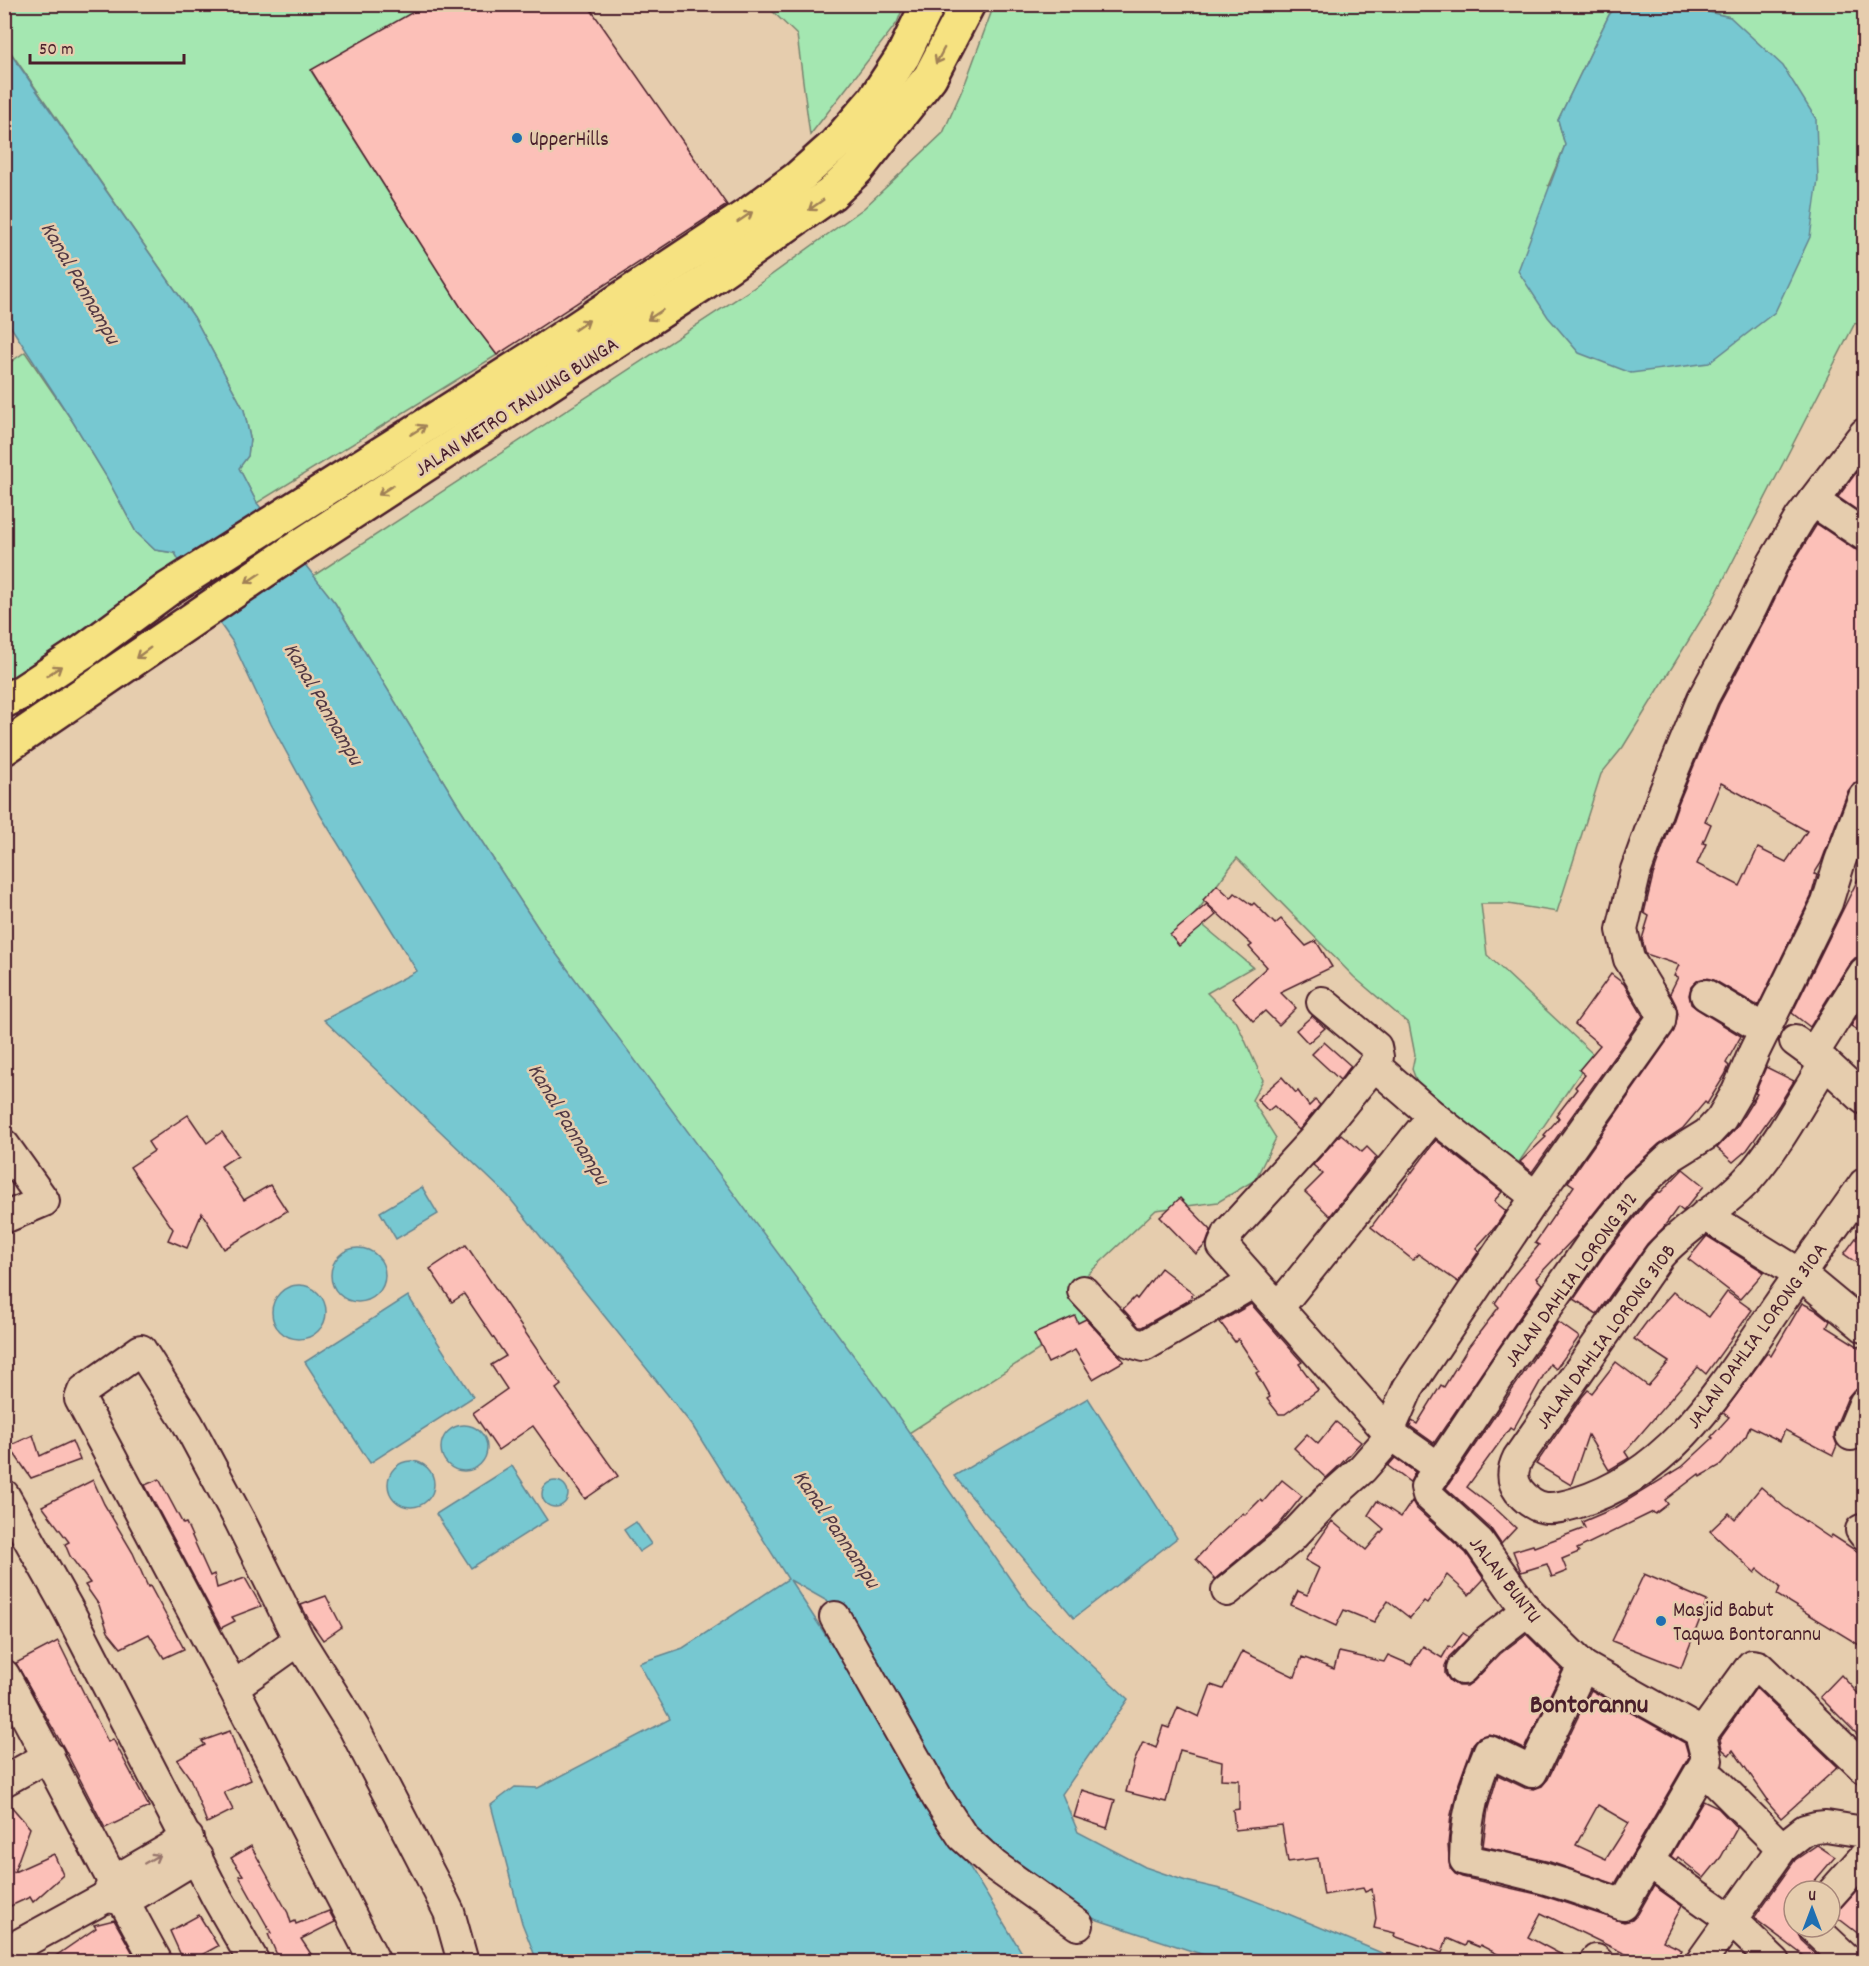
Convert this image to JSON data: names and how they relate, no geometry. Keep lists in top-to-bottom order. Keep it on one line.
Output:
{"streets":{"main road":["JALAN METRO TANJUNG BUNGA"],"street":["JALAN DAHLIA LORONG 312","JALAN DAHLIA LORONG 310A","JALAN DAHLIA LORONG 310B","JALAN BUNTU"]},"crossings":[["JALAN DAHLIA LORONG 312","JALAN BUNTU"],["JALAN DAHLIA LORONG 310A","JALAN DAHLIA LORONG 310B"]],"districts":["Bontorannu"],"water":["Kanal Pannampu"],"places":["UpperHills","Masjid Babut Taqwa Bontorannu"],"scale_bar":"50 m","north":"top"}
